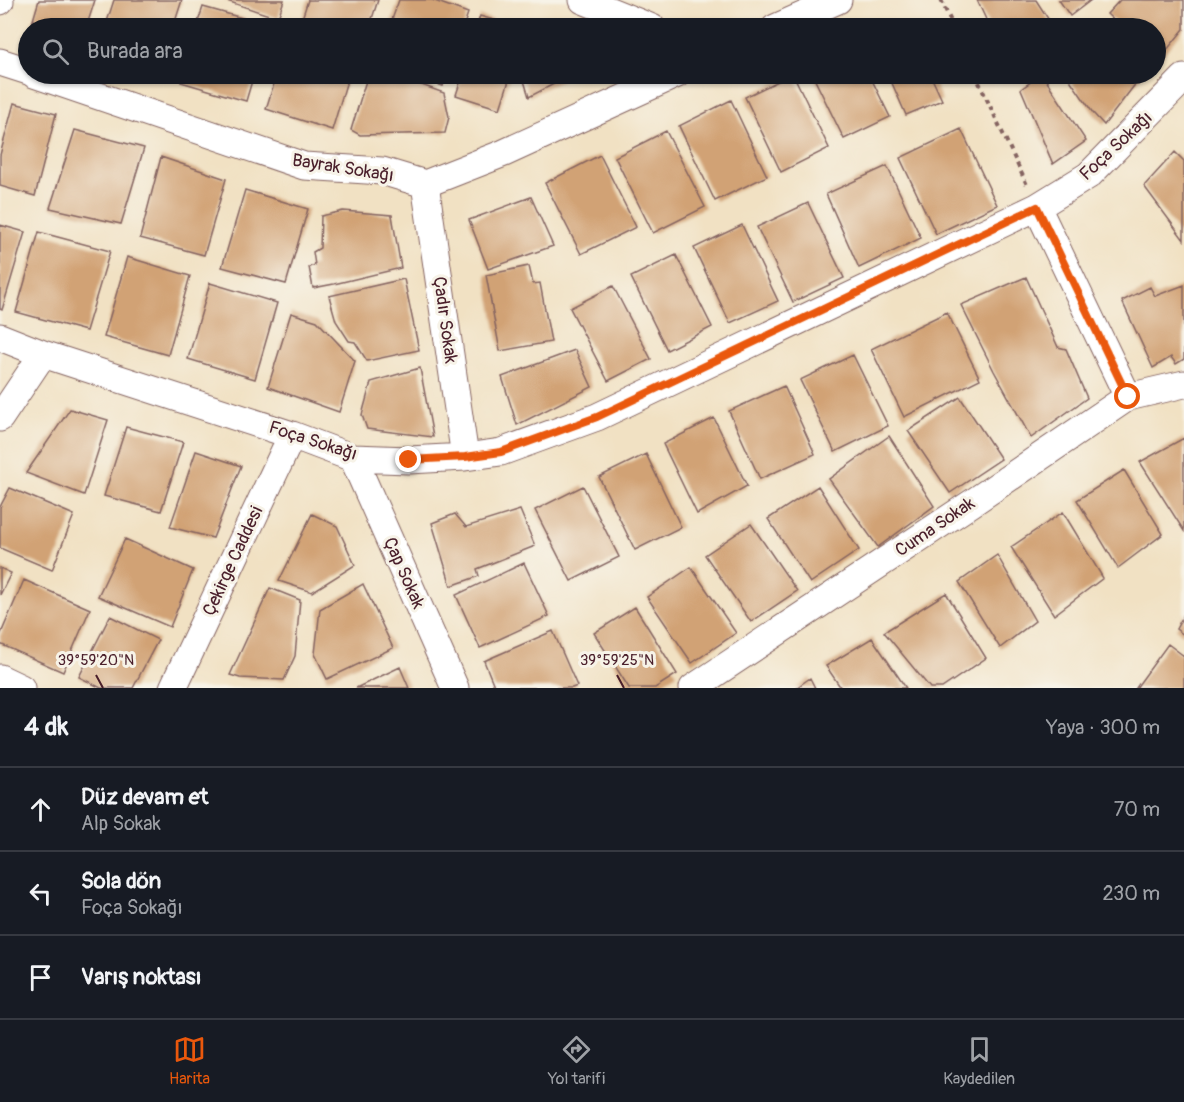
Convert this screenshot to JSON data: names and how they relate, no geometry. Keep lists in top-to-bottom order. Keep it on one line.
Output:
{"streets":{"street":["Foça Sokağı","Bayrak Sokağı","Çadır Sokak","Cuma Sokak","Çekirge Caddesi","Çap Sokak"]},"crossings":[["Foça Sokağı","Çadır Sokak"],["Foça Sokağı","Çekirge Caddesi"],["Foça Sokağı","Çap Sokak"],["Bayrak Sokağı","Çadır Sokak"]],"page":{"search":"Burada ara","heading":["4 dk","Yaya · 300 m"],"list":[["Düz devam et","Alp Sokak","70 m"],["Sola dön","Foça Sokağı","230 m"],"Varış noktası"],"nav":["Harita","Yol tarifi","Kaydedilen"]},"coordinates":["39°59'20\"N","39°59'25\"N"]}
